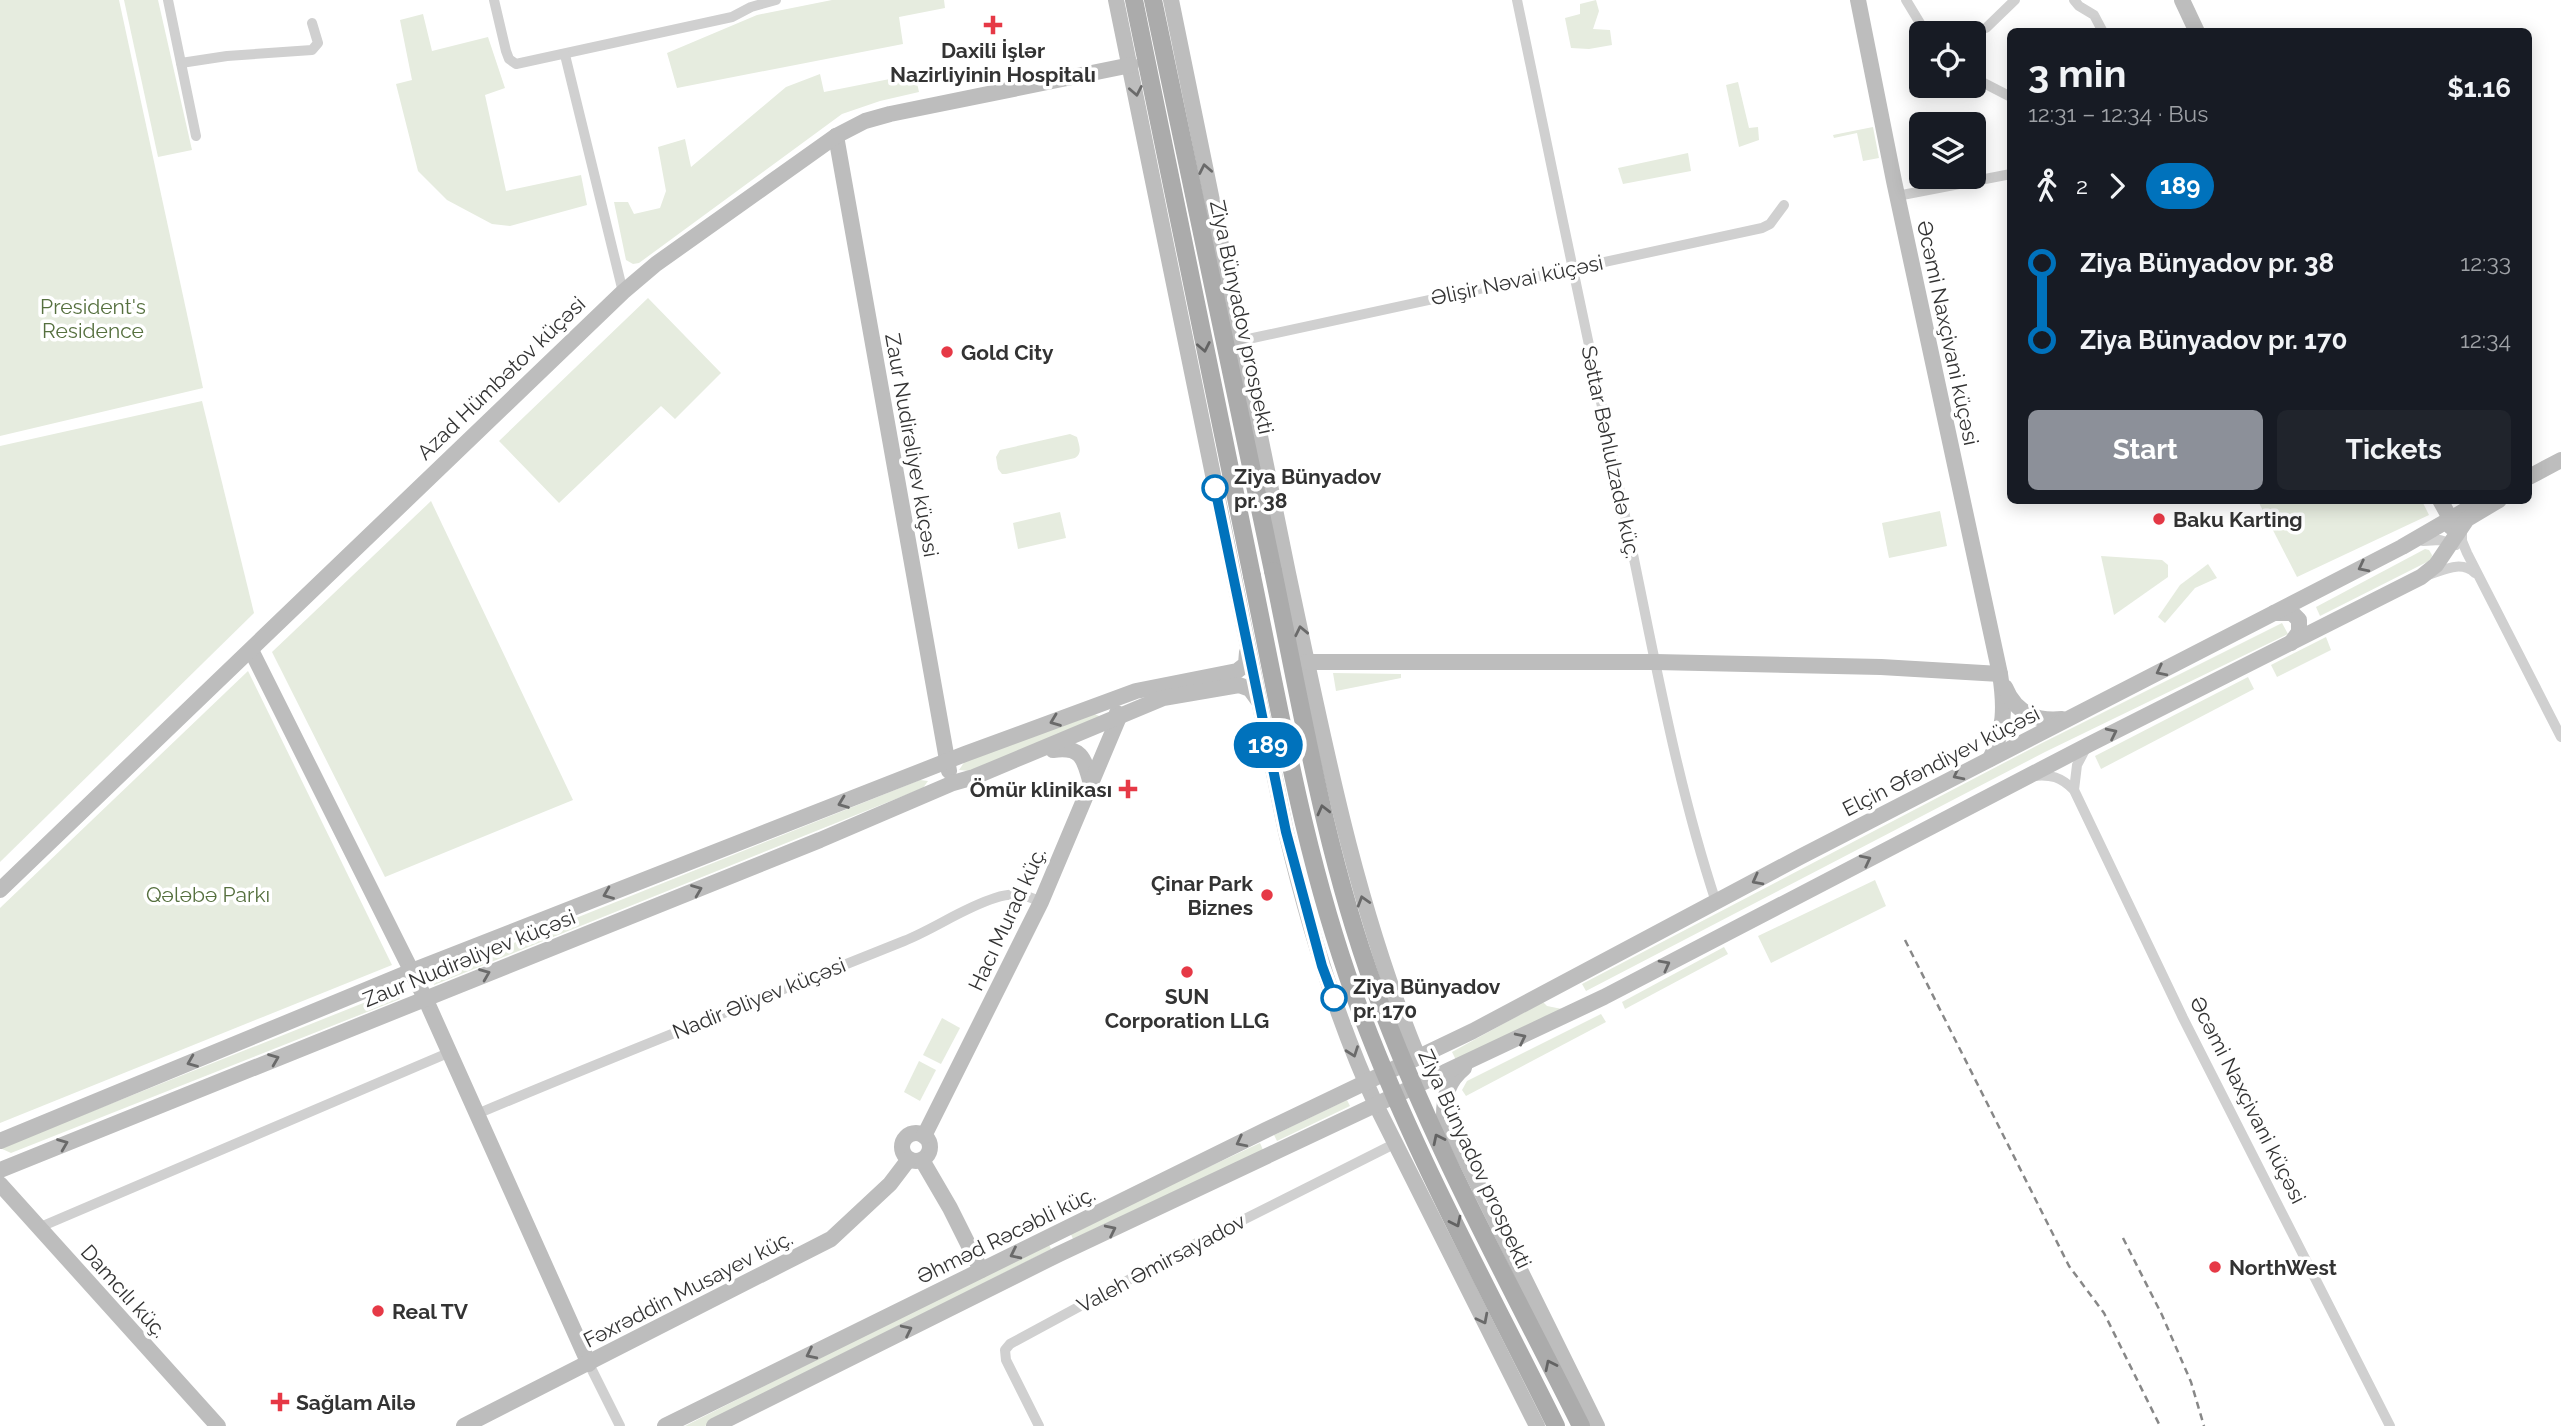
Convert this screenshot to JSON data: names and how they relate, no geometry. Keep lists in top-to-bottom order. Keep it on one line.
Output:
{"streets":{"main road":["Ziya Bünyadov prospekti"],"street":["Əlişir Nəvai küçəsi","Əcəmi Naxçivani küçəsi","Azad Hümbətov küçəsi","Zaur Nudirəliyev küçəsi","Səttar Bəhlulzadə küç.","Elçin Əfəndiyev küçəsi","Hacı Murad küç.","Nadir Əliyev küçəsi","Əhməd Rəcəbli küç.","Valeh Əmirsayadov","Fəxrəddin Musayev küç.","Damcılı küç."]},"crossings":[["Əlişir Nəvai küçəsi","Ziya Bünyadov prospekti"],["Əlişir Nəvai küçəsi","Səttar Bəhlulzadə küç."],["Ziya Bünyadov prospekti","Elçin Əfəndiyev küçəsi"],["Ziya Bünyadov prospekti","Əhməd Rəcəbli küç."],["Azad Hümbətov küçəsi","Zaur Nudirəliyev küçəsi"],["Zaur Nudirəliyev küçəsi","Hacı Murad küç."],["Səttar Bəhlulzadə küç.","Elçin Əfəndiyev küçəsi"],["Elçin Əfəndiyev küçəsi","Əhməd Rəcəbli küç."],["Hacı Murad küç.","Nadir Əliyev küçəsi"],["Hacı Murad küç.","Fəxrəddin Musayev küç."]],"parks":["President's Residence","Qələbə Parkı"],"places":{"health":["Daxili İşlər Nazirliyinin Hospitalı","Ömür klinikası","Sağlam Ailə"],"other":["Gold City","Ziya Bünyadov pr. 38","Baku Karting","Çinar Park Biznes","SUN Corporation LLG","Ziya Bünyadov pr. 170","NorthWest","Real TV"]},"lines":["bus line 189"],"page":{"on_map":"189","heading":["3 min","12:31 – 12:34 · Bus","$1.16"],"legs":["2","189"],"list":[{"name":"Ziya Bünyadov pr. 38","value":"12:33"},{"name":"Ziya Bünyadov pr. 170","value":"12:34"}],"buttons":["Start","Tickets"]}}
